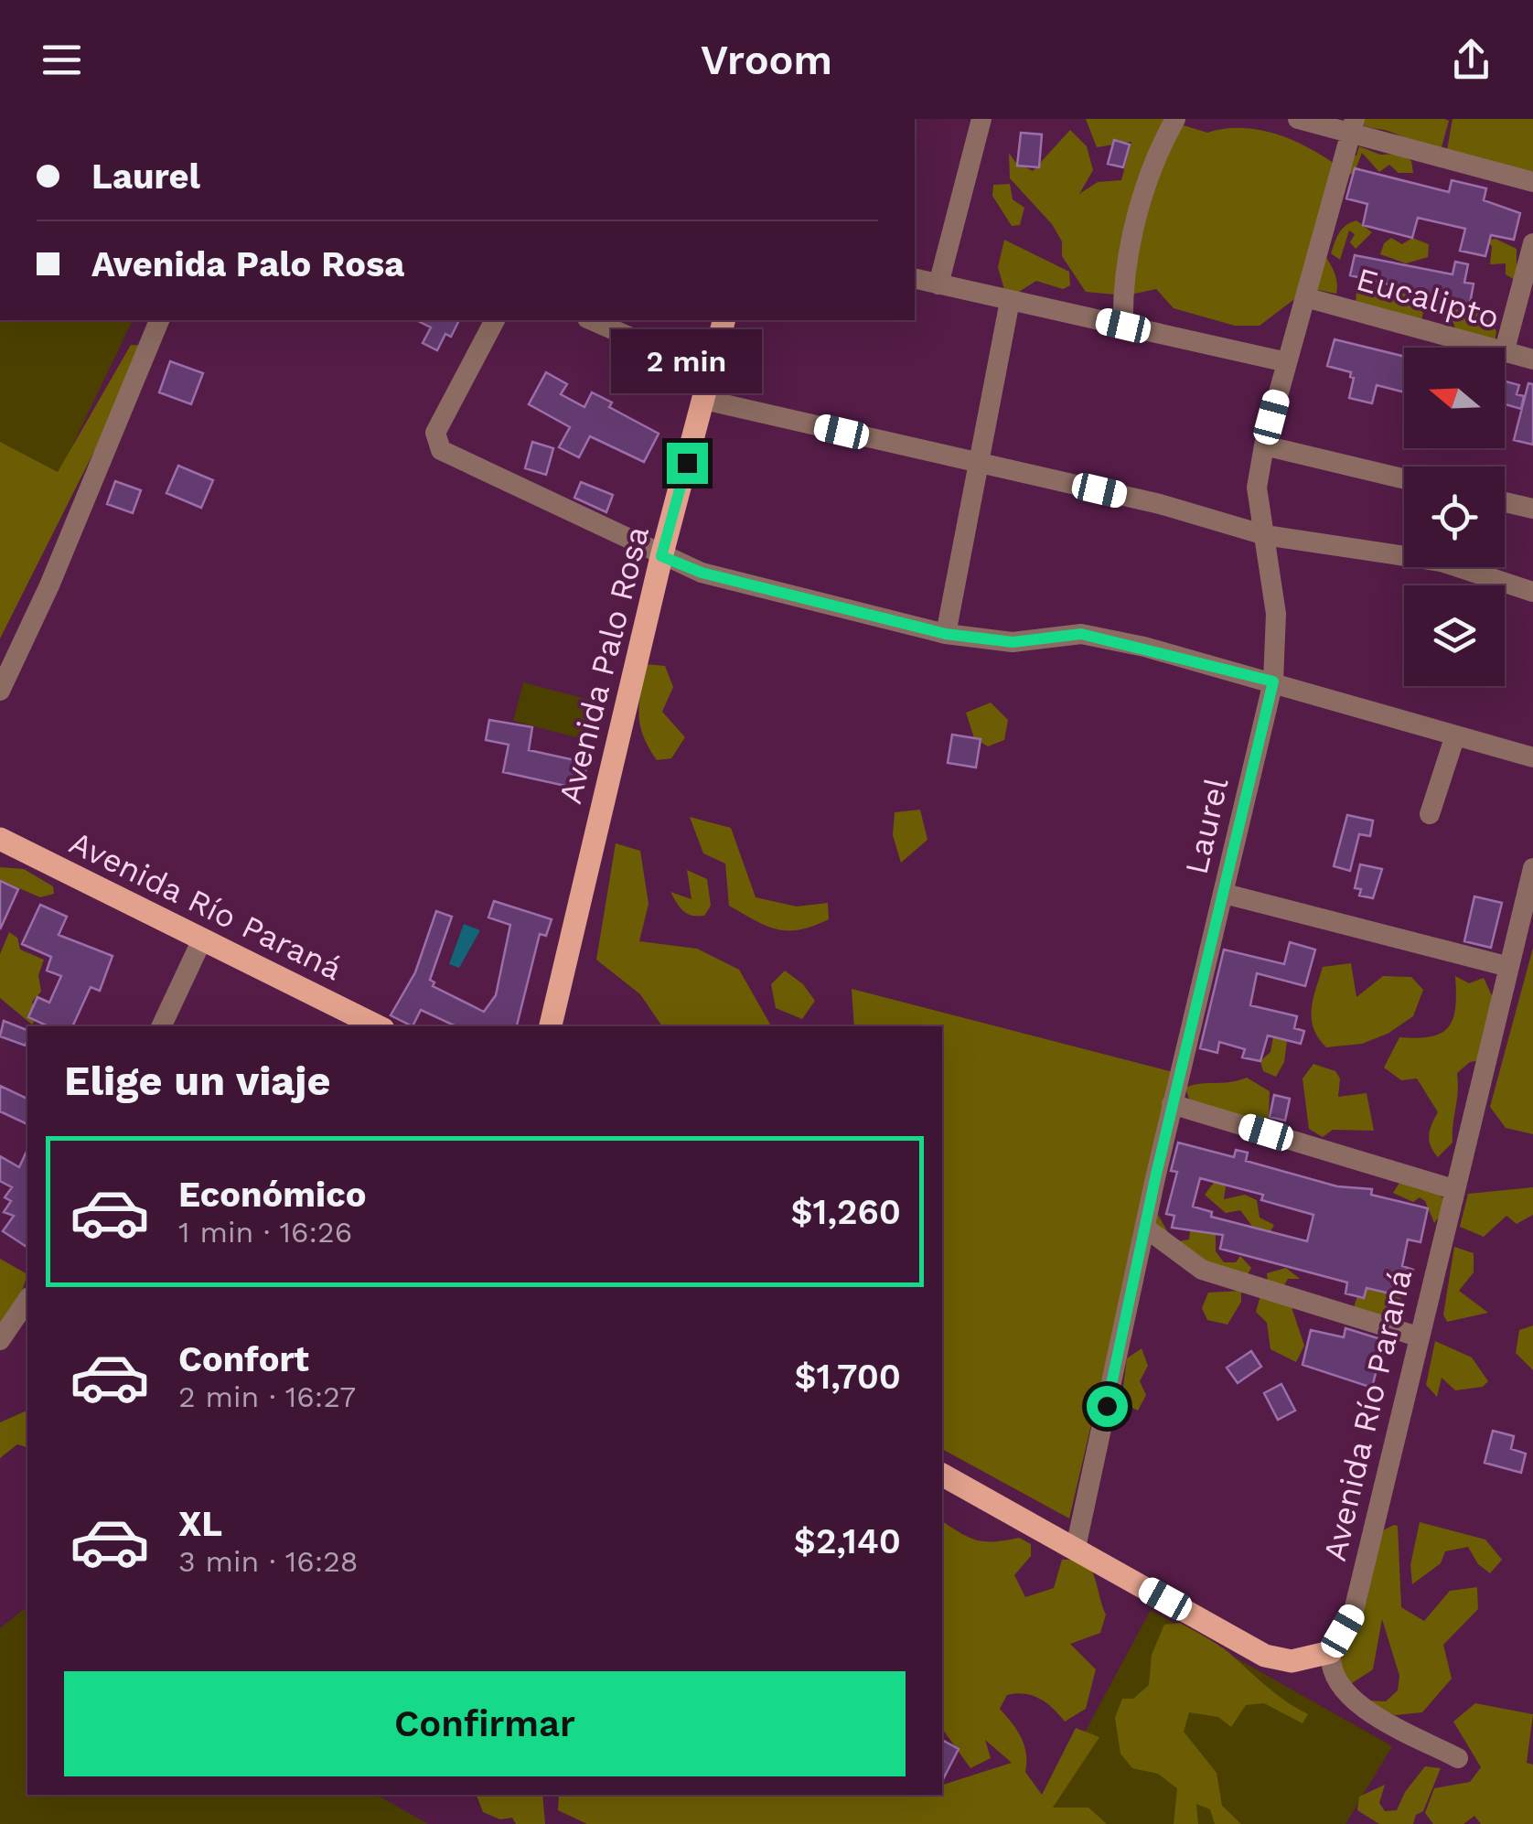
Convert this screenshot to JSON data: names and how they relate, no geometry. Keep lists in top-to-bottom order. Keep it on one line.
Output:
{"streets":{"main road":["Avenida Palo Rosa","Avenida Río Paraná"],"street":["Eucalipto","Laurel"]},"crossings":[["Eucalipto","Laurel"]],"north":"left","page":{"header":"Vroom","banner":["Laurel","Avenida Palo Rosa"],"bubble":"2 min","heading":"Elige un viaje","list":[{"name":"Económico","note":"1 min · 16:26","value":"$1,260"},{"name":"Confort","note":"2 min · 16:27","value":"$1,700"},{"name":"XL","note":"3 min · 16:28","value":"$2,140"}],"buttons":"Confirmar"}}
